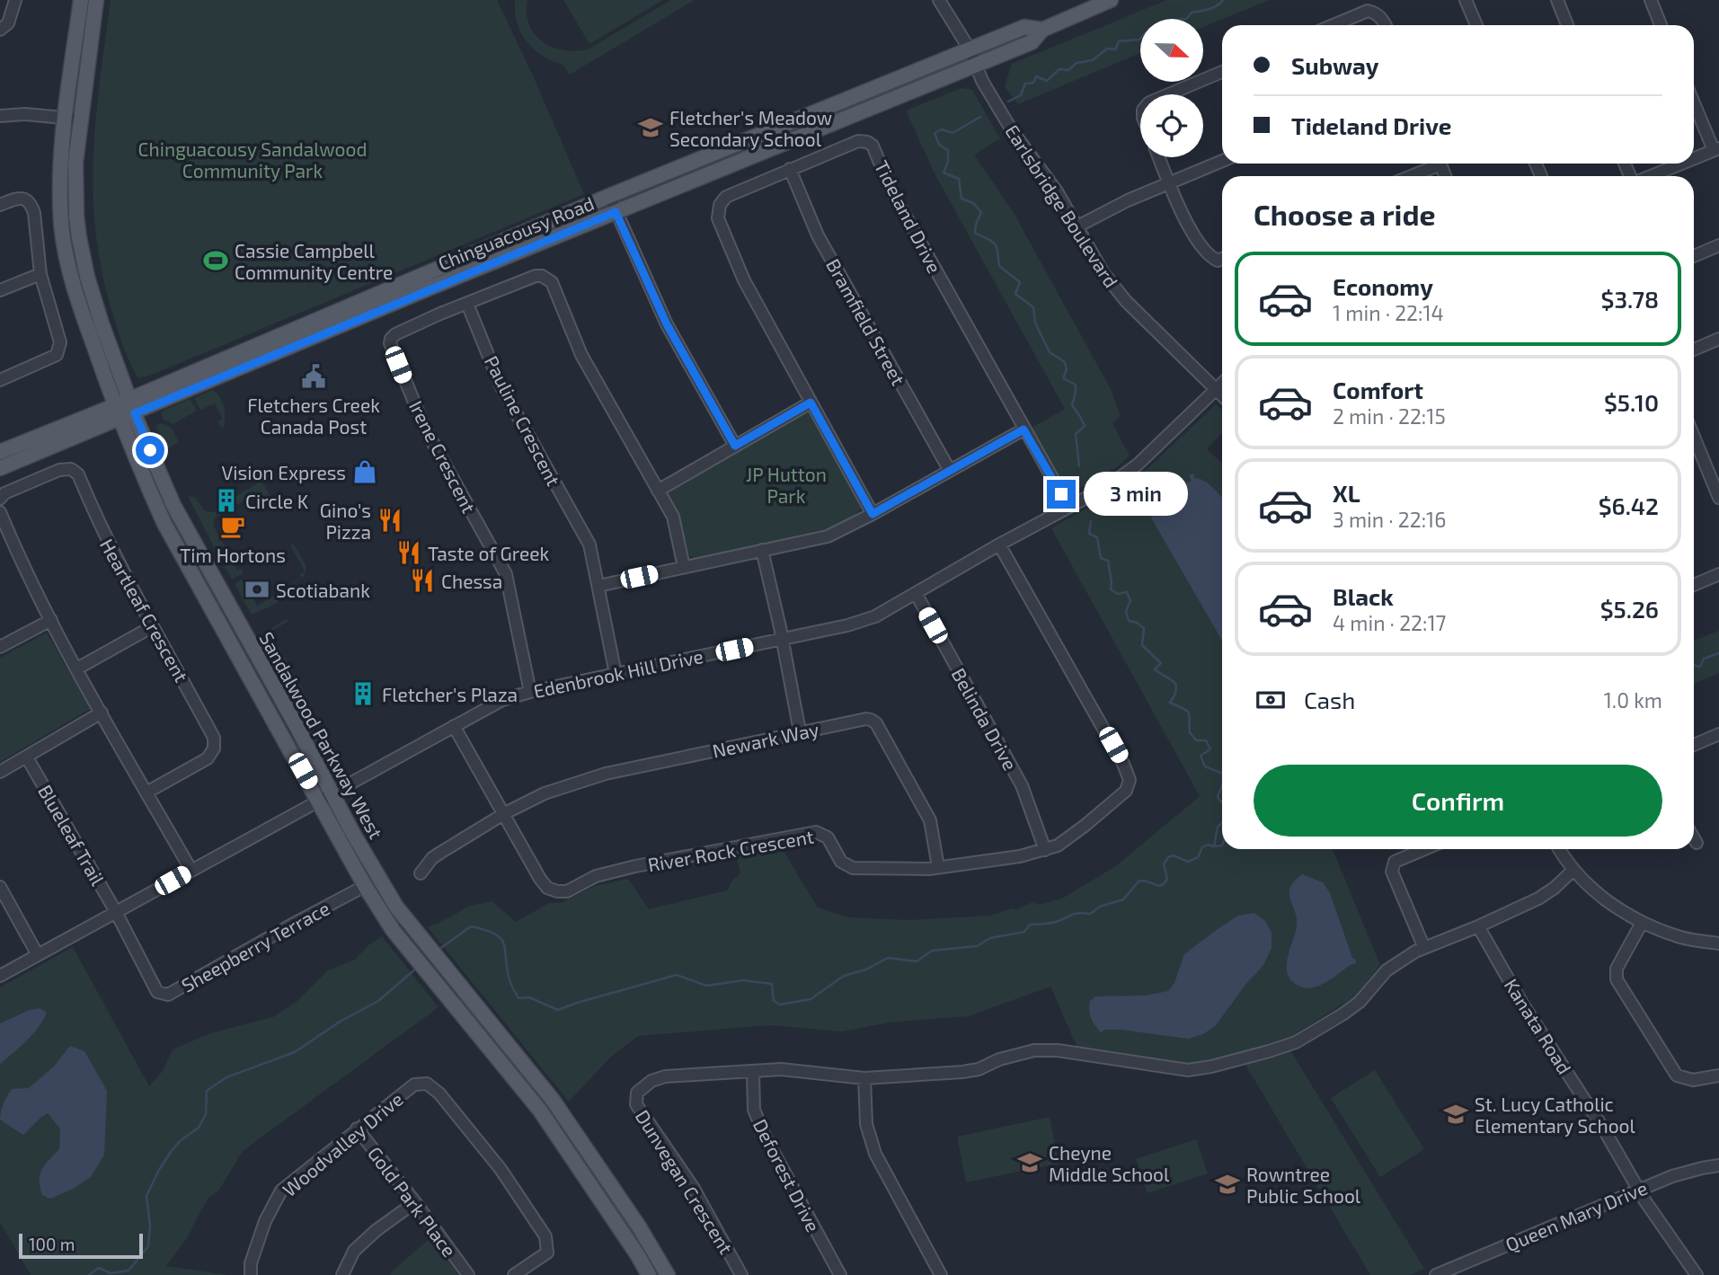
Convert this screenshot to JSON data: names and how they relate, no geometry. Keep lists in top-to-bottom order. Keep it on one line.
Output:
{"streets":{"main road":["Chinguacousy Road","Sandalwood Parkway West"],"street":["Earlsbridge Boulevard","Tideland Drive","Bramfield Street","Pauline Crescent","Irene Crescent","Heartleaf Crescent","Edenbrook Hill Drive","Belinda Drive","Newark Way","Blueleaf Trail","River Rock Crescent","Sheepberry Terrace","Kanata Road","Woodvalley Drive","Deforest Drive","Dunvegan Crescent","Gold Park Place","Queen Mary Drive"]},"crossings":[["Earlsbridge Boulevard","Chinguacousy Road"],["Earlsbridge Boulevard","Edenbrook Hill Drive"],["Tideland Drive","Bramfield Street"],["Tideland Drive","Edenbrook Hill Drive"],["Chinguacousy Road","Sandalwood Parkway West"],["Pauline Crescent","Irene Crescent"],["Pauline Crescent","Edenbrook Hill Drive"],["Irene Crescent","Edenbrook Hill Drive"],["Edenbrook Hill Drive","Belinda Drive"],["Edenbrook Hill Drive","Sandalwood Parkway West"],["Edenbrook Hill Drive","Blueleaf Trail"],["Edenbrook Hill Drive","River Rock Crescent"],["Edenbrook Hill Drive","Sheepberry Terrace"],["Belinda Drive","River Rock Crescent"],["Sandalwood Parkway West","Sheepberry Terrace"],["Newark Way","River Rock Crescent"],["Blueleaf Trail","Sheepberry Terrace"],["Kanata Road","Dunvegan Crescent"],["Kanata Road","Queen Mary Drive"],["Woodvalley Drive","Gold Park Place"],["Deforest Drive","Dunvegan Crescent"]],"parks":["Chinguacousy Sandalwood Community Park","JP Hutton Park"],"places":{"school or university":["Fletcher's Meadow Secondary School","St. Lucy Catholic Elementary School","Cheyne Middle School","Rowntree Public School"],"sports":["Cassie Campbell Community Centre"],"public building":["Fletchers Creek Canada Post"],"shop":["Vision Express"],"building":["Circle K","Fletcher's Plaza"],"restaurant":["Gino's Pizza","Taste of Greek","Chessa"],"cafe":["Tim Hortons"],"bank":["Scotiabank"]},"scale_bar":"100 m","north":"right","page":{"banner":["Subway","Tideland Drive"],"heading":"Choose a ride","list":[{"name":"Economy","note":"1 min · 22:14","value":"$3.78"},{"name":"Comfort","note":"2 min · 22:15","value":"$5.10"},{"name":"XL","note":"3 min · 22:16","value":"$6.42"},{"name":"Black","note":"4 min · 22:17","value":"$5.26"}],"bubble":"3 min","pay":["Cash","1.0 km"],"buttons":"Confirm","scale":"100 m"}}
